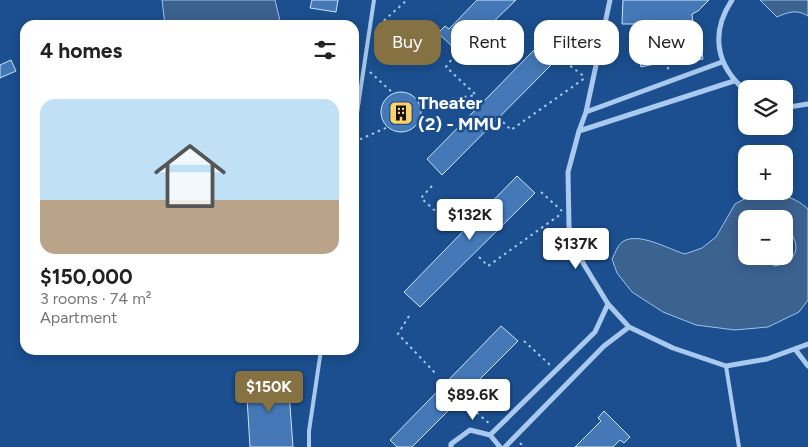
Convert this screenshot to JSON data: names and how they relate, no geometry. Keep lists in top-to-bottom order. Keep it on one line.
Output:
{"places":{"building":["Theater (2) - MMU"]},"page":{"chip":["Buy","Rent","Filters","New"],"heading":"4 homes","map_buttons":["+","−"],"list":[{"name":"$150,000","note":"3 rooms · 74 m² · Apartment"}],"price":["$132K","$137K","$150K","$89.6K"]}}
